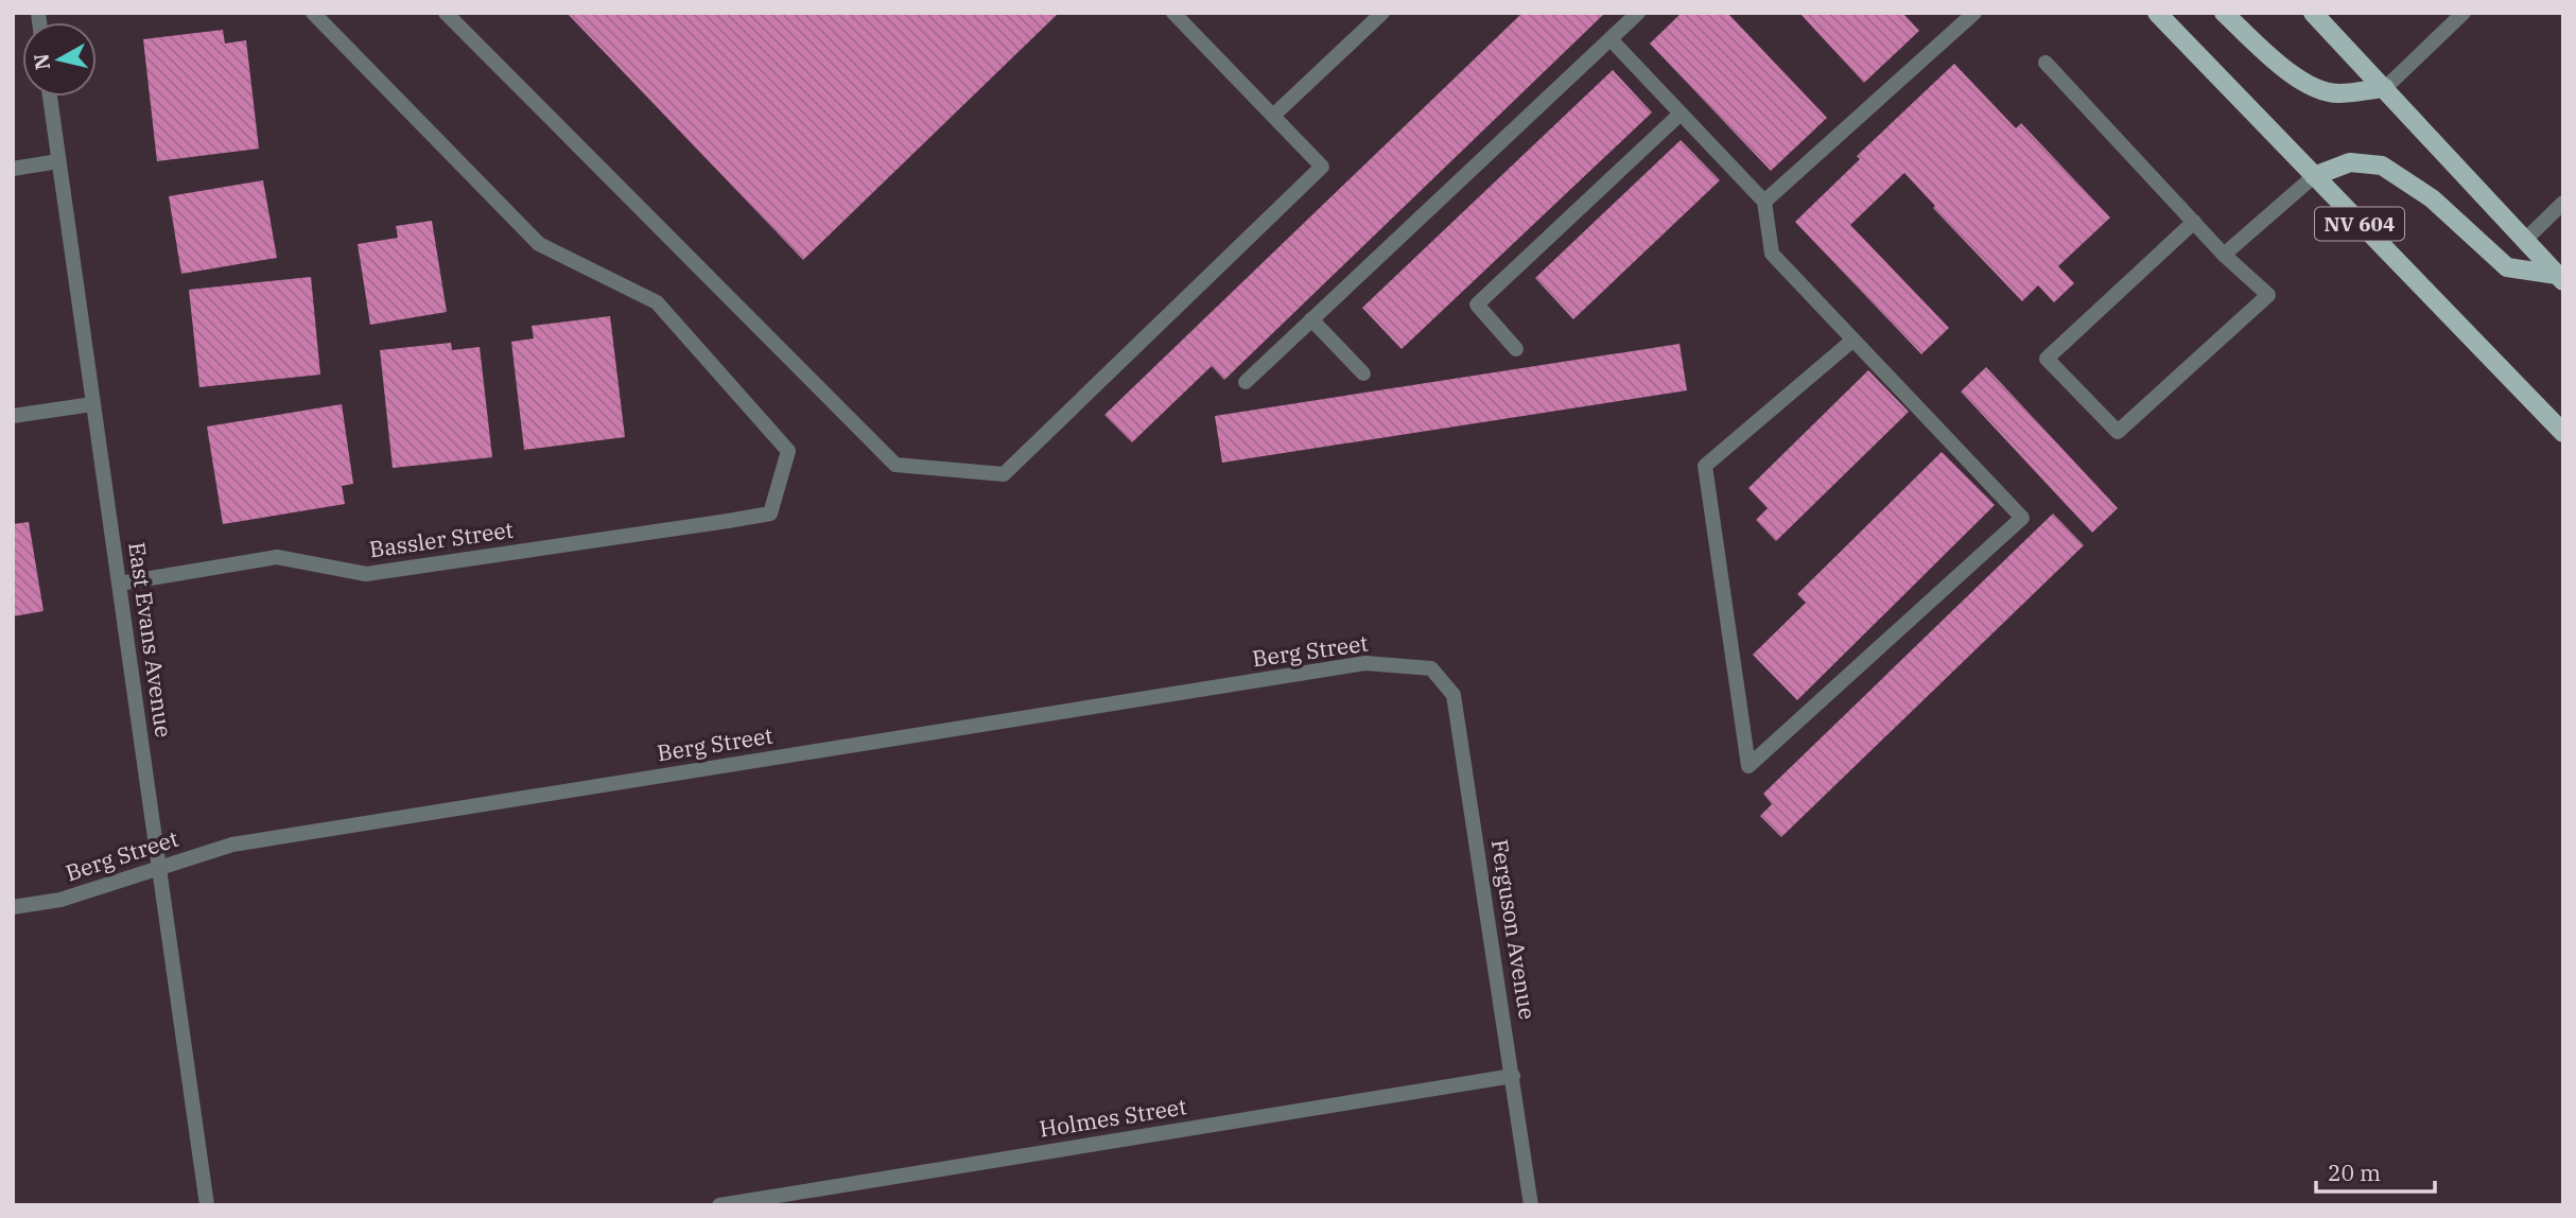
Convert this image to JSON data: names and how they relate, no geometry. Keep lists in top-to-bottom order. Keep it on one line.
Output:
{"streets":{"main road":["NV 604"],"street":["Bassler Street","East Evans Avenue","Berg Street","Ferguson Avenue","Holmes Street"]},"crossings":[["Bassler Street","East Evans Avenue"],["East Evans Avenue","Berg Street"],["Berg Street","Ferguson Avenue"],["Ferguson Avenue","Holmes Street"]],"scale_bar":"20 m","north":"left"}
